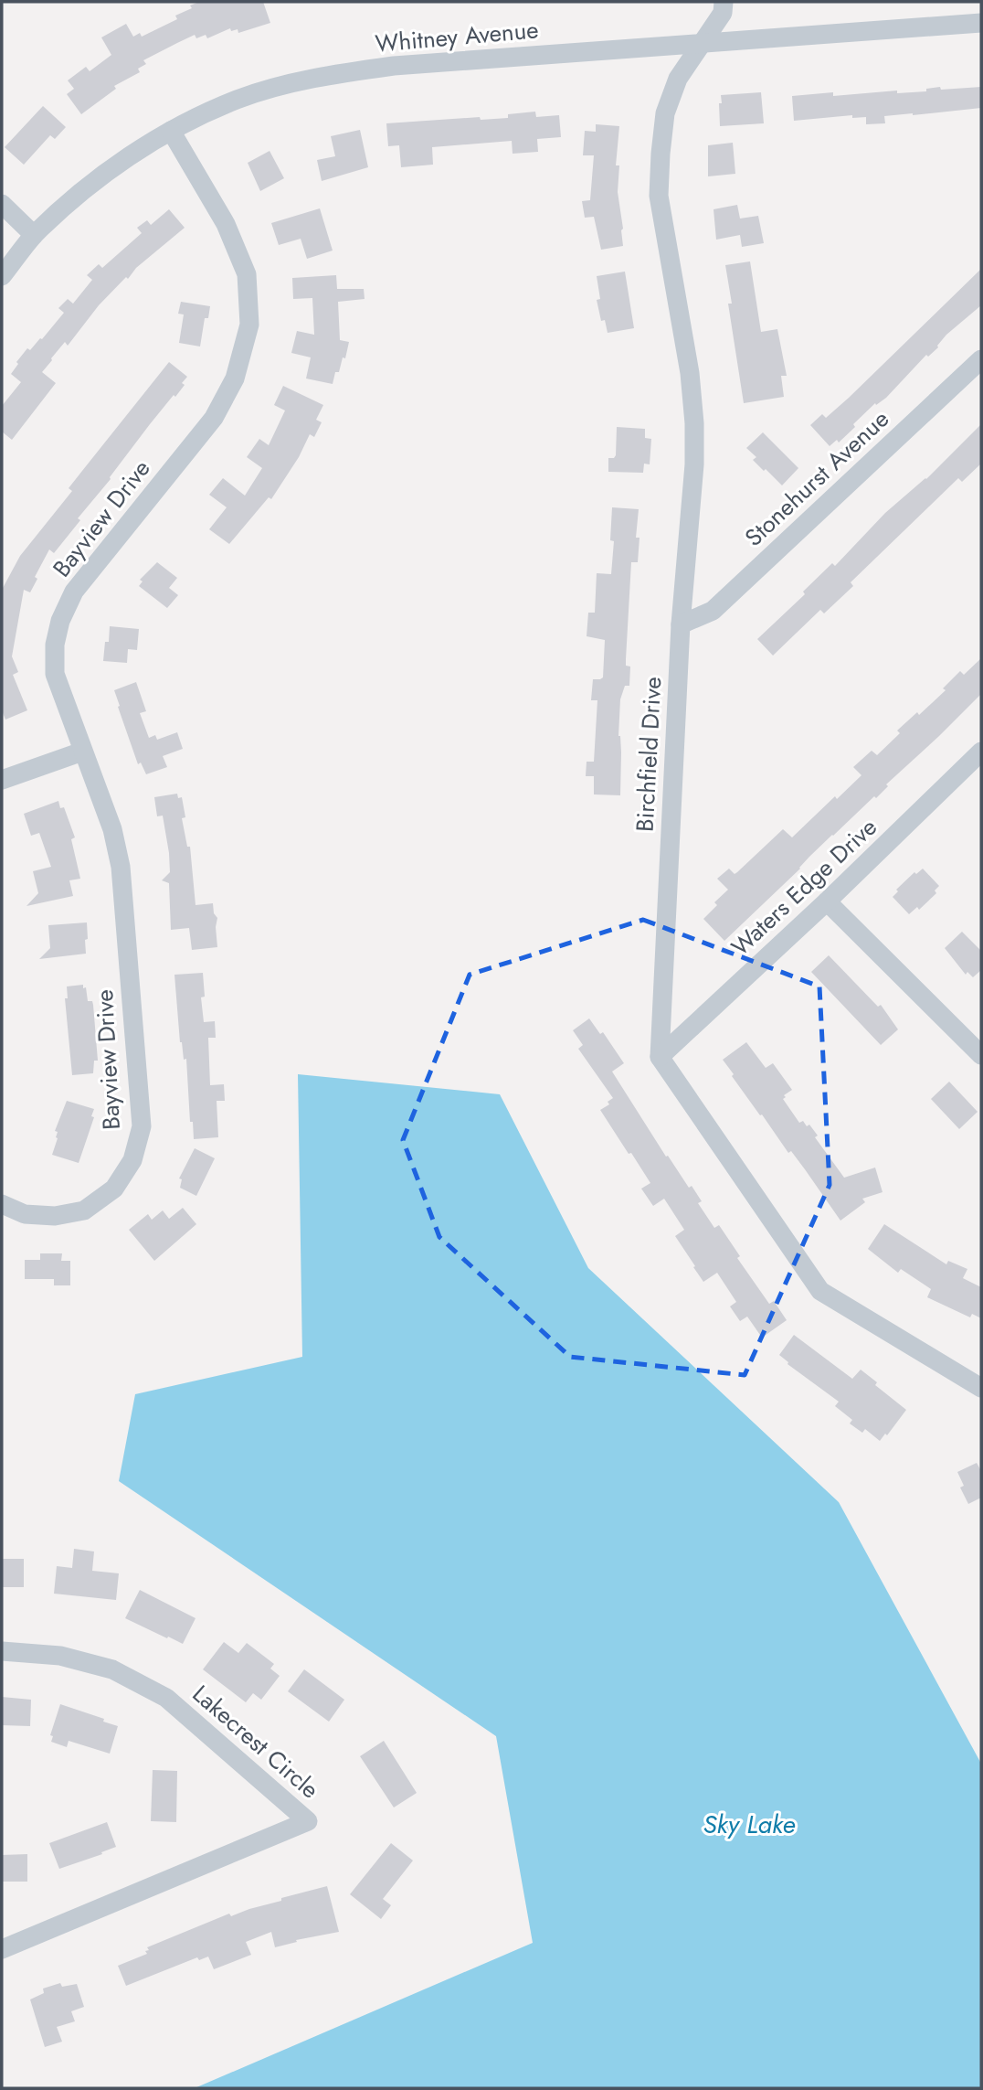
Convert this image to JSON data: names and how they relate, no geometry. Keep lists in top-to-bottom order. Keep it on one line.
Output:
{"streets":{"street":["Whitney Avenue","Stonehurst Avenue","Bayview Drive","Birchfield Drive","Waters Edge Drive","Lakecrest Circle"]},"crossings":[["Whitney Avenue","Bayview Drive"],["Whitney Avenue","Birchfield Drive"],["Stonehurst Avenue","Birchfield Drive"],["Birchfield Drive","Waters Edge Drive"]],"water":["Sky Lake"]}
